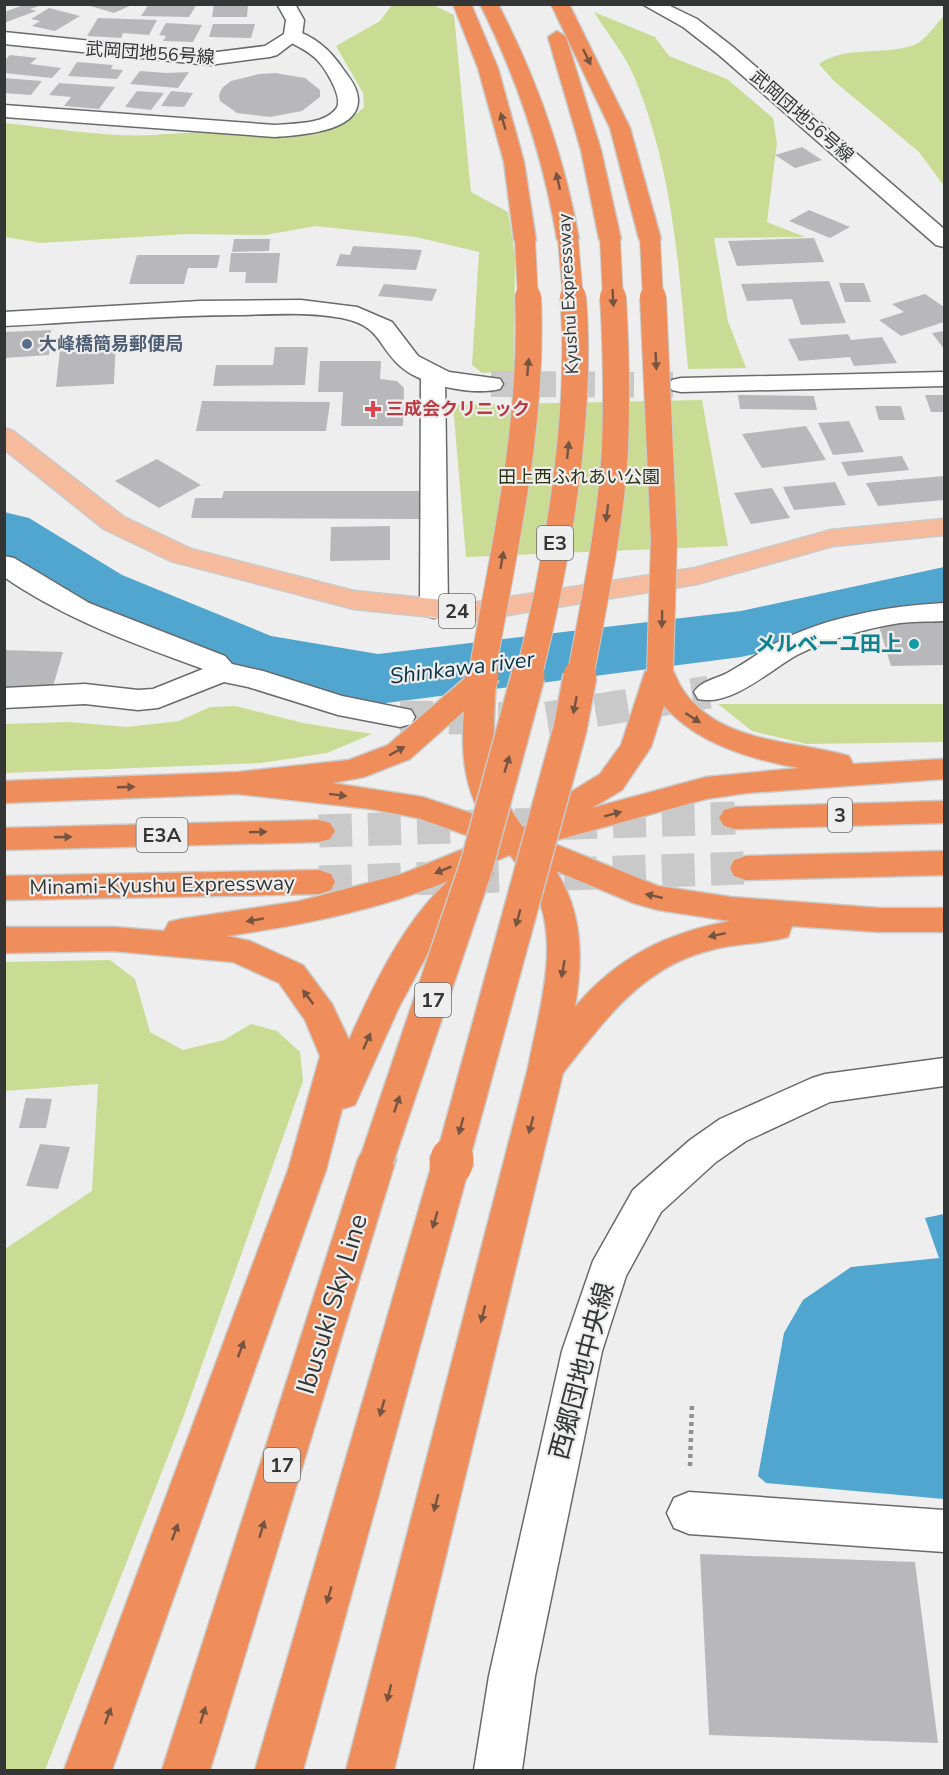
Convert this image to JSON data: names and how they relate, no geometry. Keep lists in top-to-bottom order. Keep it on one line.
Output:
{"streets":{"highway":["Kyushu Expressway","E3","3","E3A","Minami-Kyushu Expressway","17","Ibusuki Sky Line"],"main road":["24"],"street":["武岡団地56号線","西郷団地中央線"]},"crossings":[["Kyushu Expressway","Ibusuki Sky Line"]],"water":["Shinkawa river"],"parks":["田上西ふれあい公園"],"places":{"other":["大峰橋簡易郵便局","メルベーユ田上"],"health":["三成会クリニック"]}}
